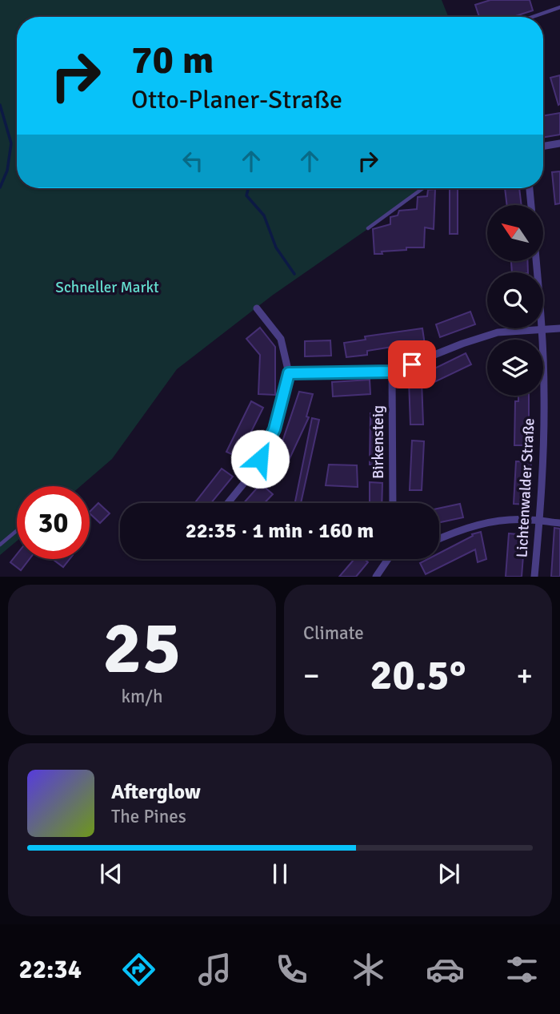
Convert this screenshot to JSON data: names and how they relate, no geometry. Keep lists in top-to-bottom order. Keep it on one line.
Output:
{"streets":{"street":["Birkensteig","Lichtenwalder Straße"]},"parks":["Schneller Markt"],"north":"top left","page":{"turn":["70 m","Otto-Planer-Straße"],"limit":"30","trip":"22:35 · 1 min · 160 m","tile":[["25","km/h"],"Climate"],"heat":["−","20.5°","+"],"song":["Afterglow","The Pines"],"tabs":"22:34"}}
